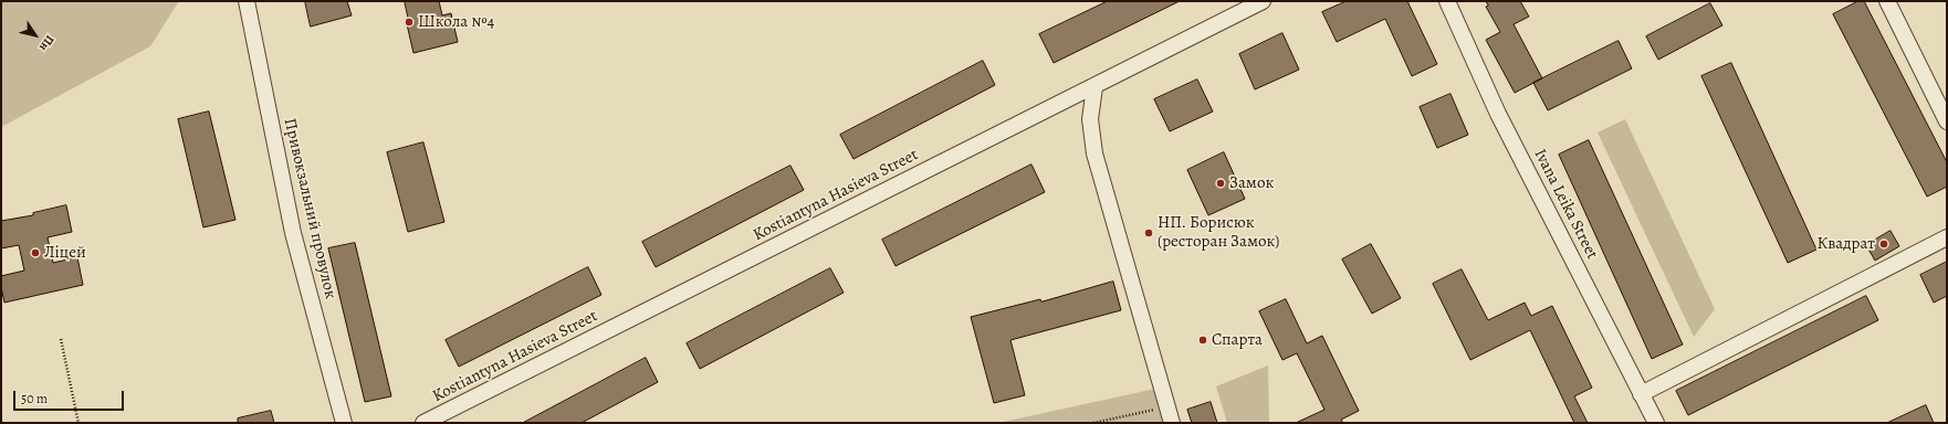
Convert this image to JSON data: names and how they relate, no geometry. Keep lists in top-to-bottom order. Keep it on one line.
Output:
{"streets":{"street":["Kostiantyna Hasieva Street","Ivana Leika Street","Привокзальний провулок"]},"places":["Школа №4","Замок","НП. Борисюк (ресторан Замок)","Квадрат","Ліцей","Спарта"],"scale_bar":"50 m","north":"bottom right"}
